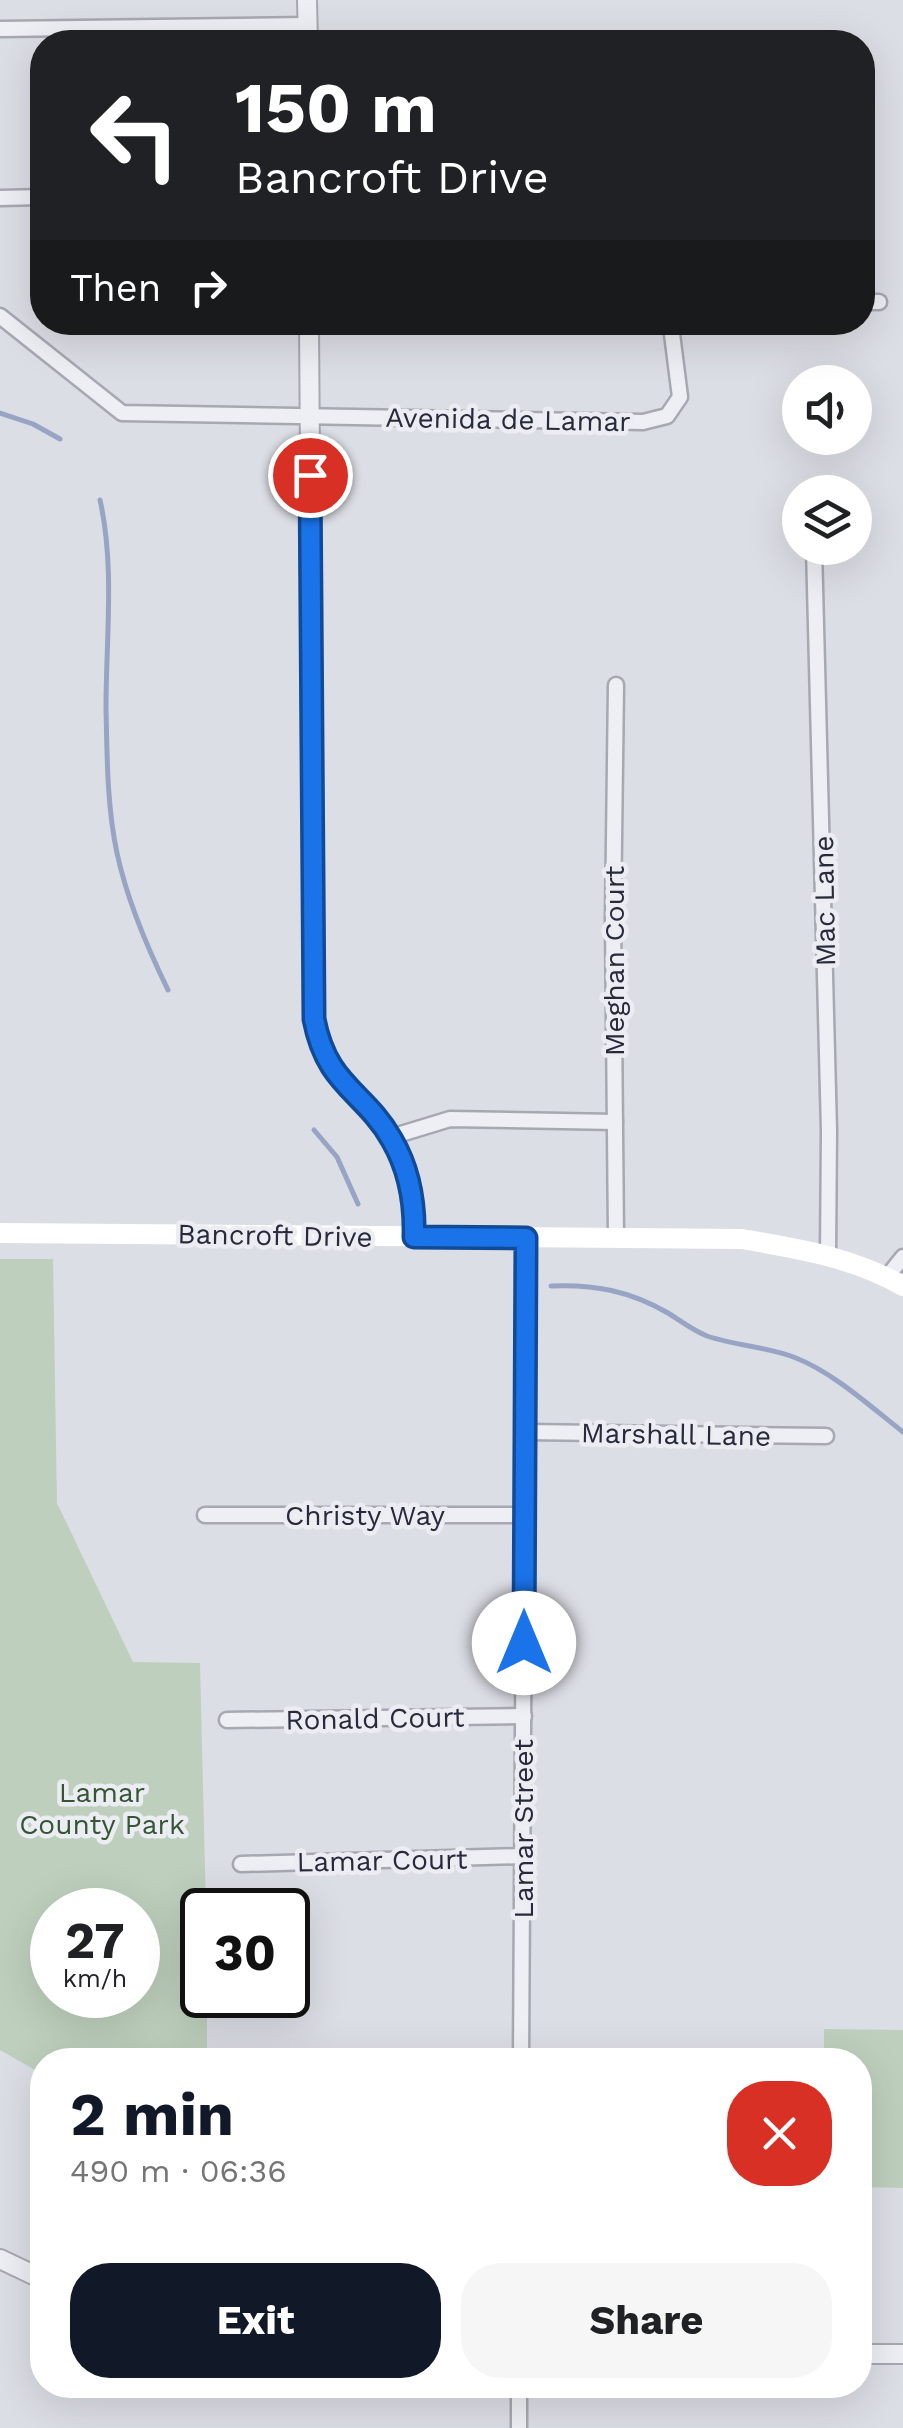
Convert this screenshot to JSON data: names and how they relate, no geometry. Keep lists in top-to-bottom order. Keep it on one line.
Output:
{"streets":{"main road":["Bancroft Drive"],"street":["Avenida de Lamar","Mac Lane","Meghan Court","Marshall Lane","Christy Way","Ronald Court","Lamar Street","Lamar Court"]},"crossings":[["Mac Lane","Bancroft Drive"],["Meghan Court","Bancroft Drive"],["Bancroft Drive","Lamar Street"],["Marshall Lane","Lamar Street"],["Christy Way","Lamar Street"],["Ronald Court","Lamar Street"],["Lamar Street","Lamar Court"]],"parks":["Lamar County Park"],"page":{"turn":["150 m","Bancroft Drive"],"then":"Then","speed":"27 km/h","limit":"30","heading":["2 min","490 m · 06:36"],"buttons":["Exit","Share"]}}
